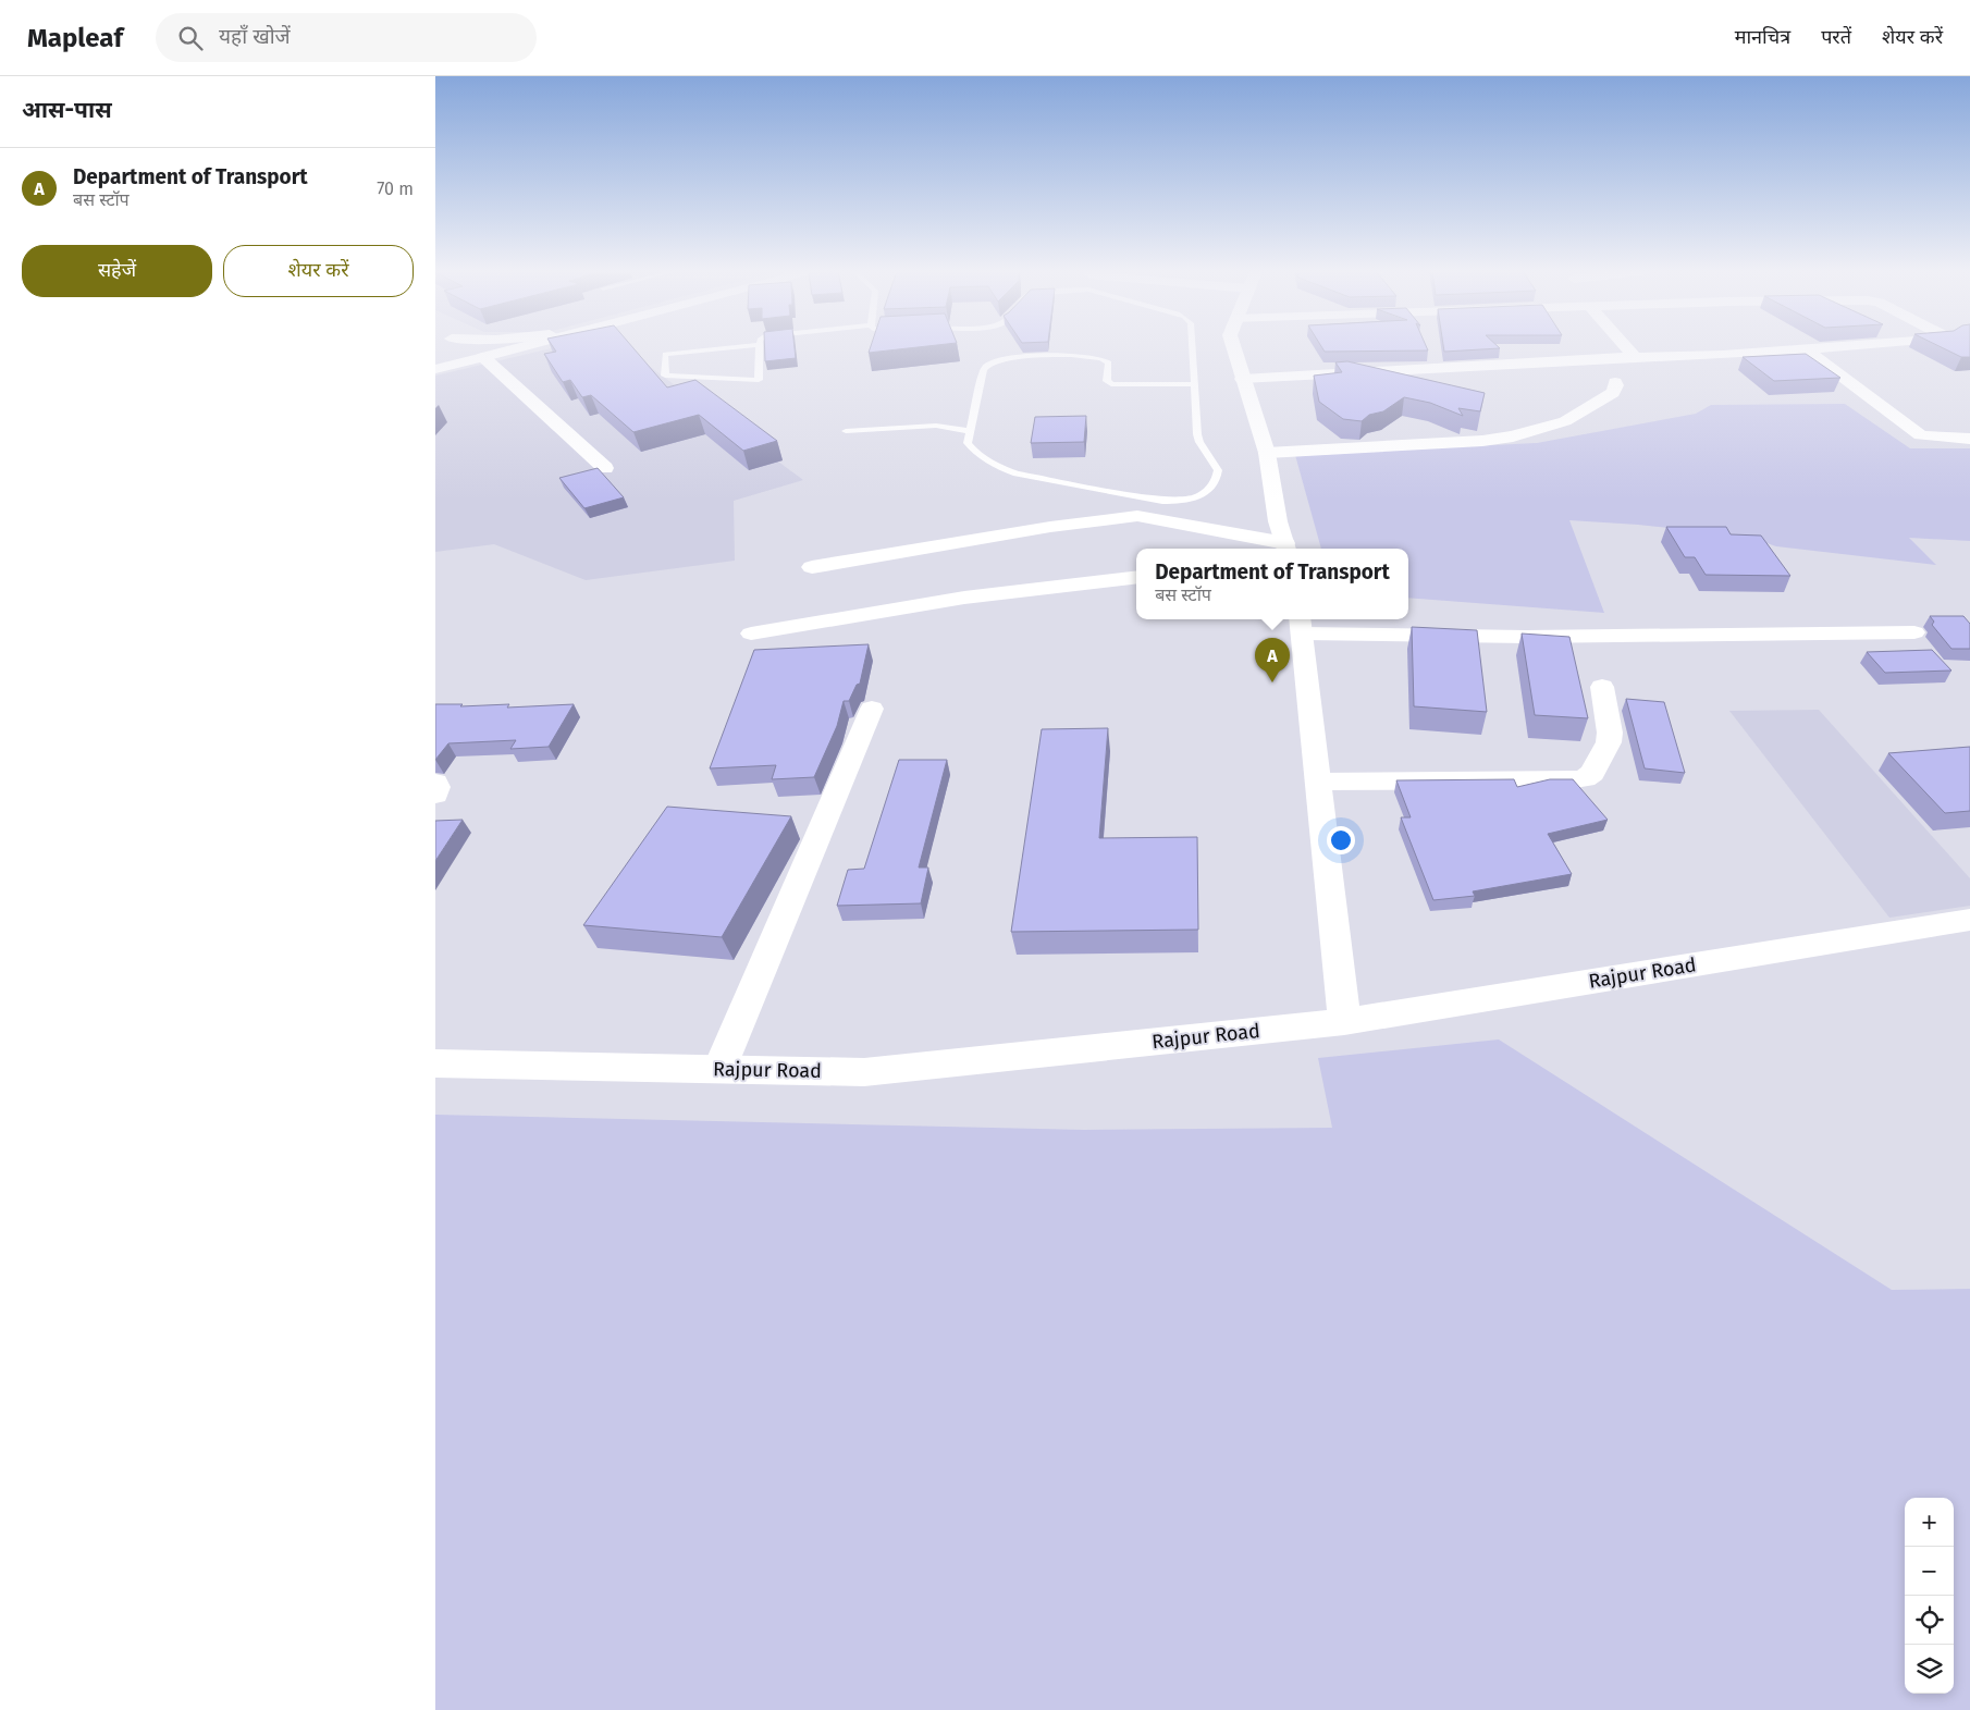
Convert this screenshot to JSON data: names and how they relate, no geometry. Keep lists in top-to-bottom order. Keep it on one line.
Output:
{"streets":{"street":["Rajpur Road"]},"page":{"header":"Mapleaf","search":"यहाँ खोजें","nav":["मानचित्र","परतें","शेयर करें"],"heading":"आस-पास","list":[{"mark":"A","name":"Department of Transport","note":"बस स्टॉप","value":"70 m"}],"buttons":["सहेजें","शेयर करें"],"popup":["Department of Transport","बस स्टॉप"],"pins":"A","map_buttons":["+","−"]}}
